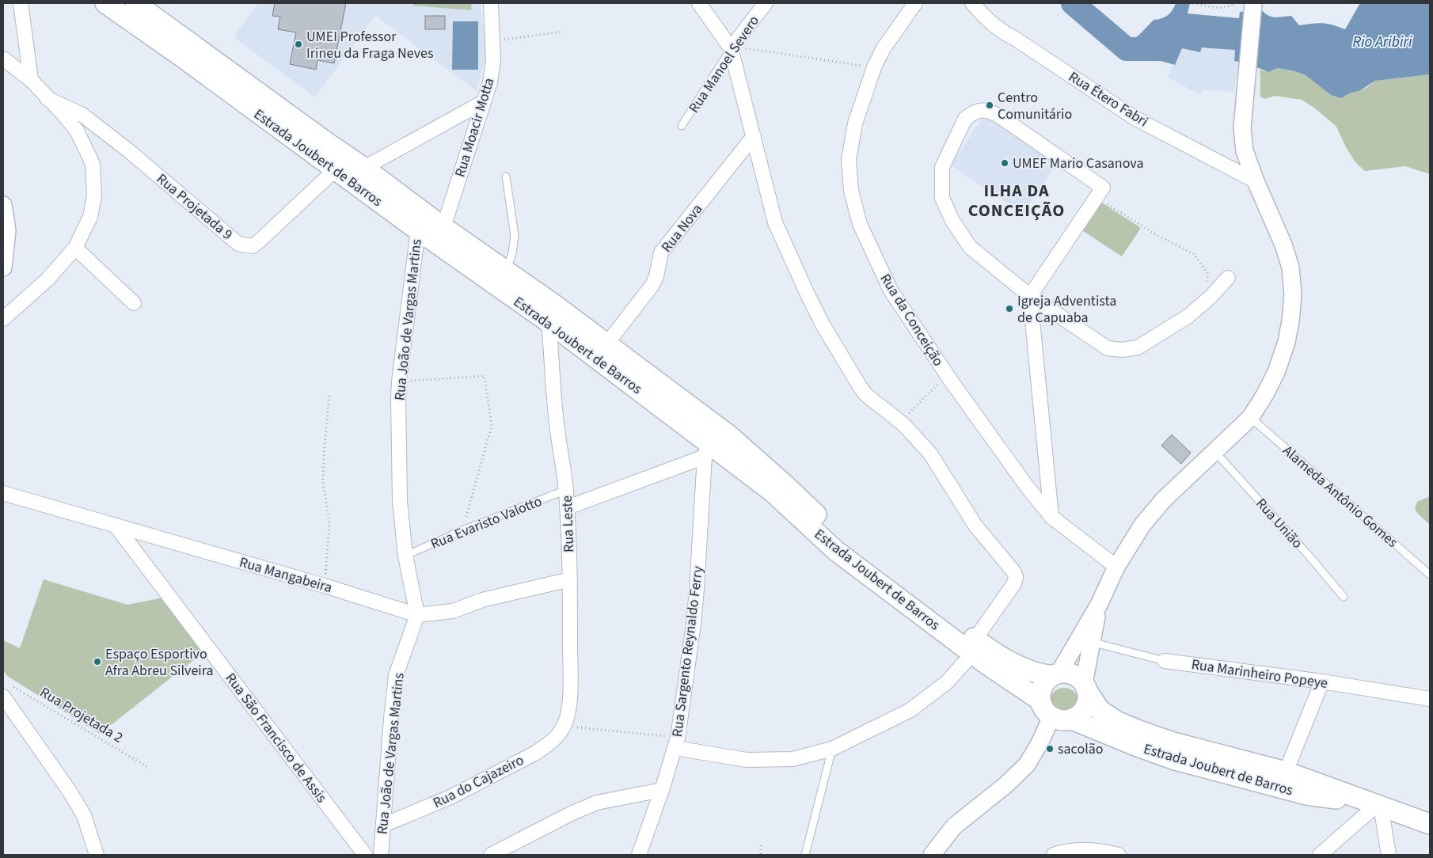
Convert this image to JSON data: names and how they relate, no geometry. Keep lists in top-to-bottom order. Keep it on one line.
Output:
{"streets":{"main road":["Estrada Joubert de Barros"],"street":["Rua Manoel Severo","Rua Étero Fabri","Rua Moacir Motta","Rua Projetada 9","Rua Nova","Rua João de Vargas Martins","Rua da Conceição","Rua Leste","Rua Mangabeira","Rua Sargento Reynaldo Ferry","Rua Marinheiro Popeye","Rua São Francisco de Assis","Rua do Cajazeiro"],"lane":["Alameda Antônio Gomes","Rua Evaristo Valotto","Rua União"],"path":["Rua Projetada 2"]},"crossings":[["Rua Moacir Motta","Estrada Joubert de Barros"],["Estrada Joubert de Barros","Rua Projetada 9"],["Estrada Joubert de Barros","Rua Nova"],["Estrada Joubert de Barros","Rua João de Vargas Martins"],["Estrada Joubert de Barros","Rua Leste"],["Estrada Joubert de Barros","Rua Sargento Reynaldo Ferry"],["Rua João de Vargas Martins","Rua Evaristo Valotto"],["Rua João de Vargas Martins","Rua Mangabeira"],["Rua João de Vargas Martins","Rua do Cajazeiro"],["Rua Evaristo Valotto","Rua Leste"],["Rua Leste","Rua Mangabeira"],["Rua Leste","Rua do Cajazeiro"],["Rua Mangabeira","Rua São Francisco de Assis"]],"districts":["ILHA DA CONCEIÇÃO"],"water":["Rio Aribiri"],"places":["UMEI Professor Irineu da Fraga Neves","Centro Comunitário","UMEF Mario Casanova","Igreja Adventista de Capuaba","Espaço Esportivo Afra Abreu Silveira","sacolão"]}
